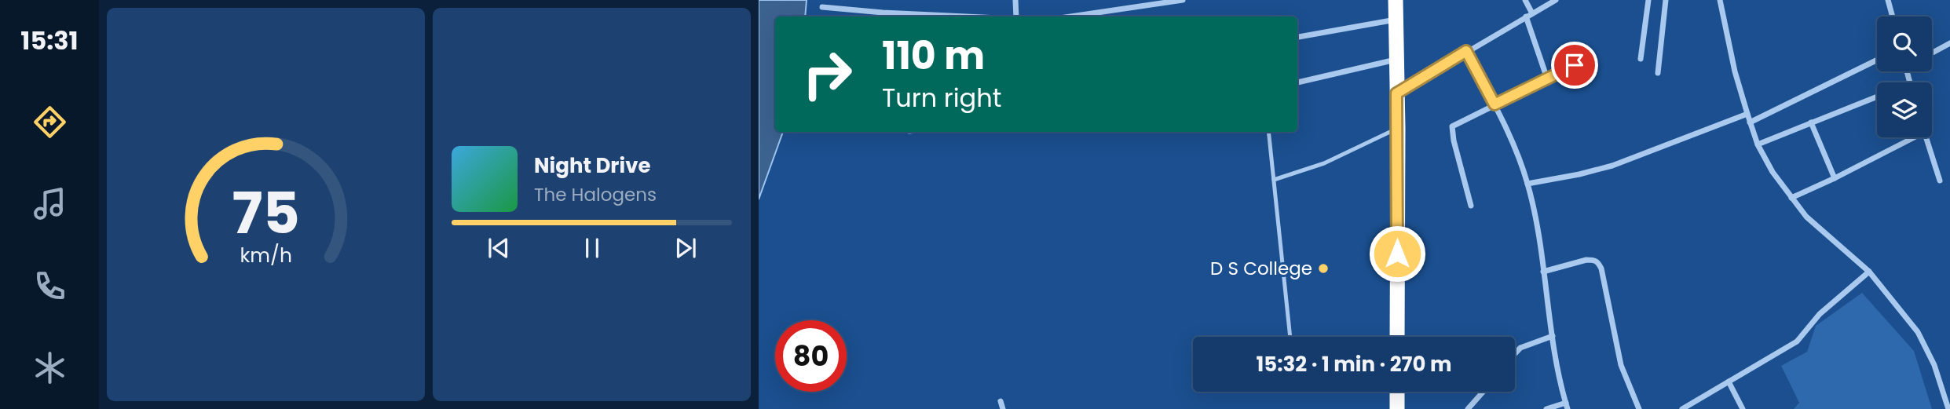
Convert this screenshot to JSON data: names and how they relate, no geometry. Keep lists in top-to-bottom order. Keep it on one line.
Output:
{"places":["D S College"],"page":{"tabs":"15:31","turn":["110 m","Turn right"],"song":["Night Drive","The Halogens"],"limit":"80","trip":"15:32 · 1 min · 270 m","gauge":["75","km/h"]}}
